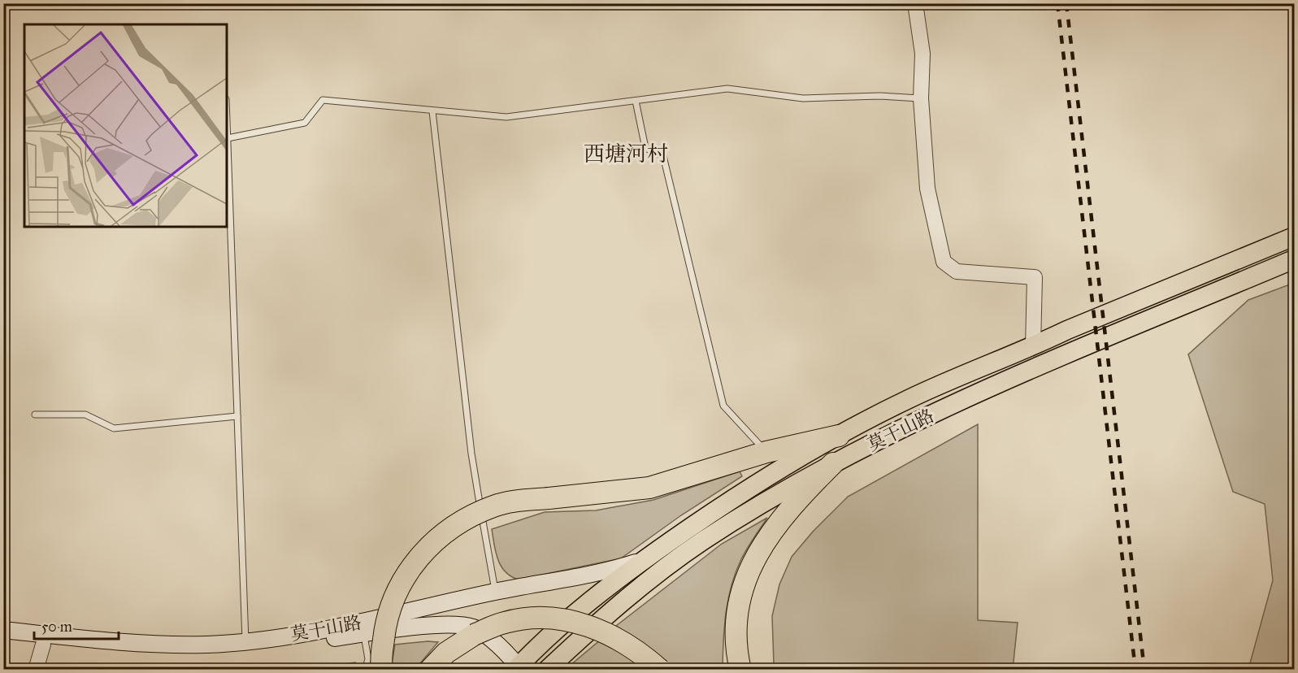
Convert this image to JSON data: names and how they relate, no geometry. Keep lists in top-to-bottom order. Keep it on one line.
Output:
{"streets":{"highway":["莫干山路"]},"districts":["西塘河村"],"scale_bar":"50 m"}
